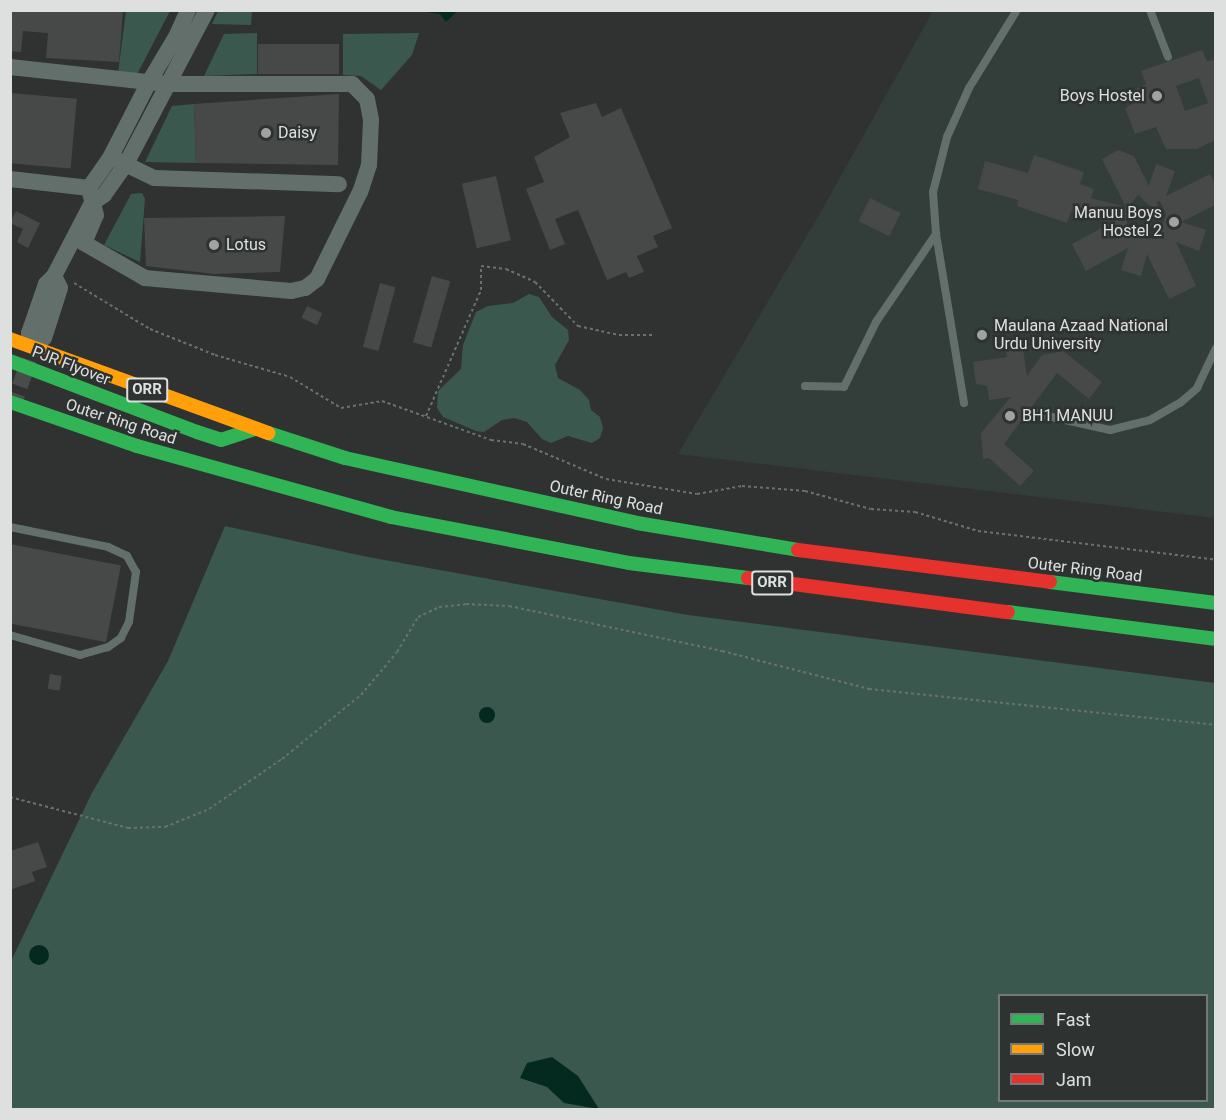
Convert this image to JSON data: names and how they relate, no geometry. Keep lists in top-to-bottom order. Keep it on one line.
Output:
{"streets":{"highway":["PJR Flyover","ORR","Outer Ring Road"]},"crossings":[["PJR Flyover","Outer Ring Road"]],"places":["Boys Hostel","Daisy","Manuu Boys Hostel 2","Lotus","Maulana Azaad National Urdu University","BH1 MANUU"],"legend":["Fast","Slow","Jam"]}
